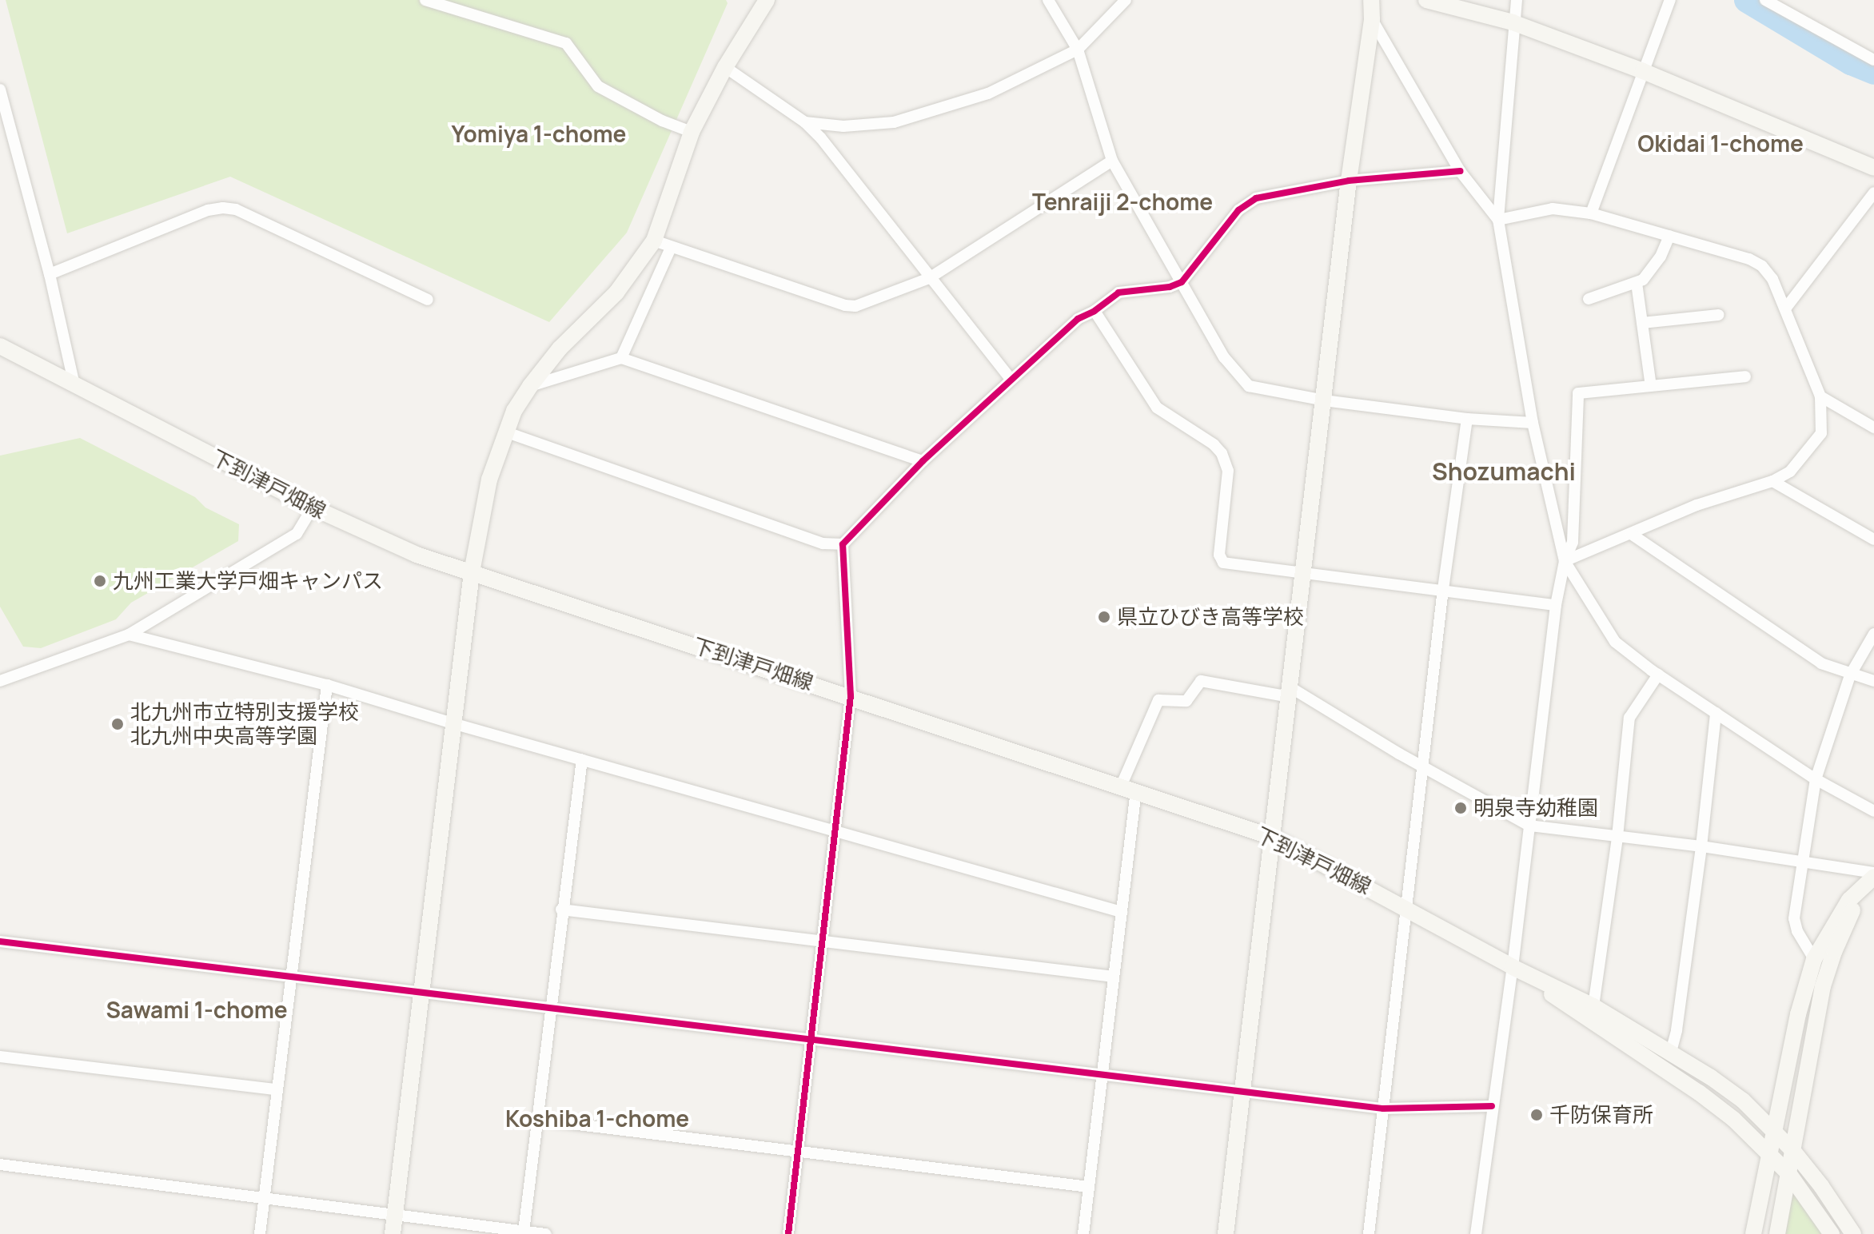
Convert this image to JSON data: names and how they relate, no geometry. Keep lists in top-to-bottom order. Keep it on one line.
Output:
{"streets":{"street":["下到津戸畑線"]},"districts":["Yomiya 1-chome","Okidai 1-chome","Tenraiji 2-chome","Shozumachi","Sawami 1-chome","Koshiba 1-chome"],"places":["九州工業大学戸畑キャンパス","県立ひびき高等学校","北九州市立特別支援学校 北九州中央高等学園","明泉寺幼稚園","千防保育所"]}
